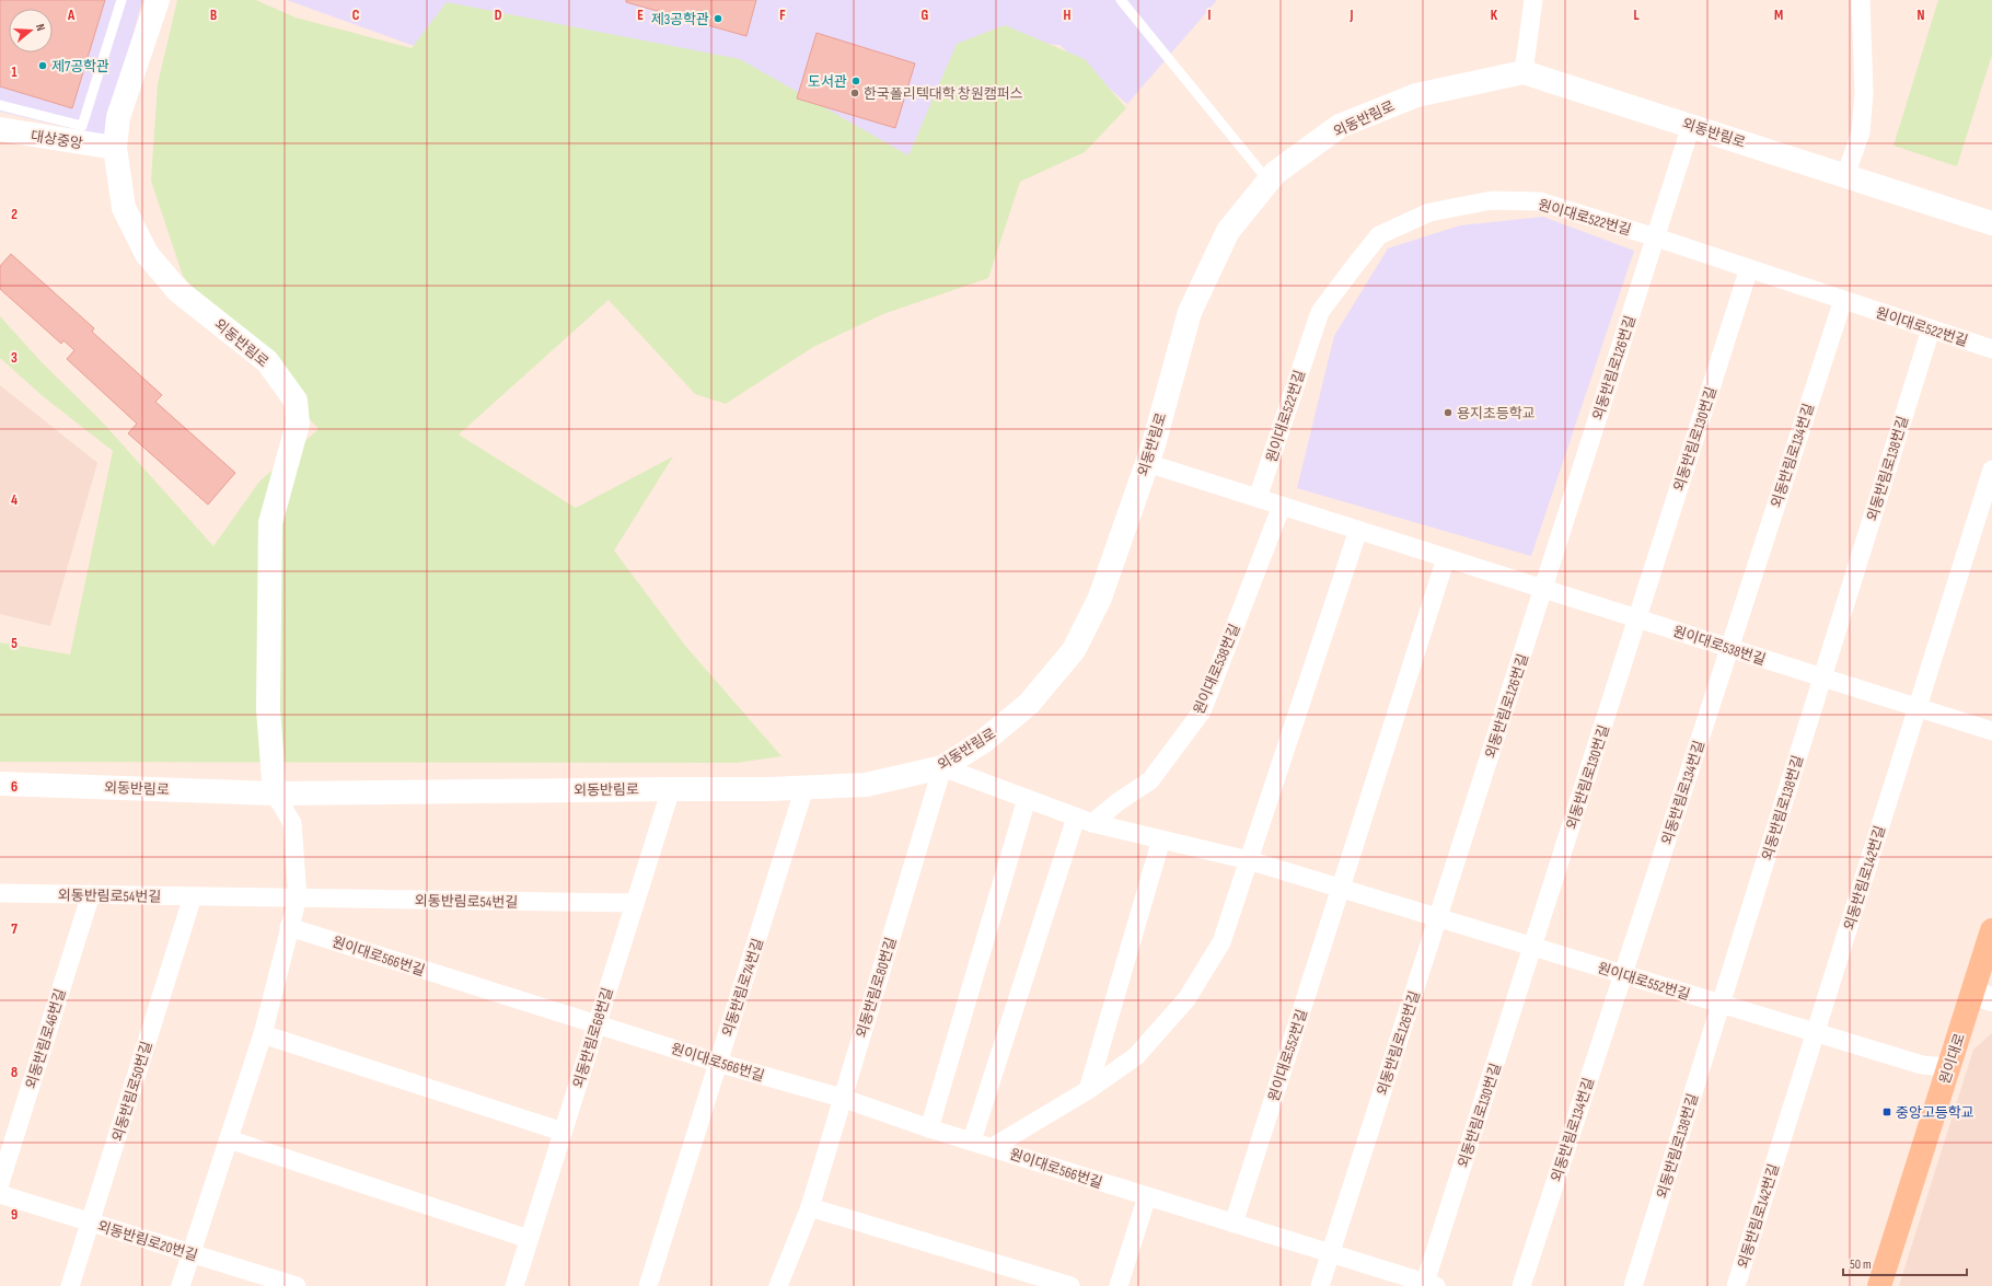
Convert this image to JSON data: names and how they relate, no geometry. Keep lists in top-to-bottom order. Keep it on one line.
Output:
{"streets":{"main road":["외동반림로","대상중앙","원이대로"],"street":["원이대로522번길","외동반림로126번길","외동반림로130번길","외동반림로134번길","외동반림로138번길","원이대로538번길","외동반림로142번길","외동반림로54번길","원이대로566번길","원이대로552번길","외동반림로74번길","외동반림로80번길","외동반림로68번길","외동반림로46번길","외동반림로50번길","외동반림로20번길"]},"crossings":[["외동반림로","대상중앙"],["외동반림로","외동반림로126번길"],["외동반림로","원이대로538번길"],["외동반림로","원이대로552번길"],["외동반림로","외동반림로74번길"],["외동반림로","외동반림로80번길"],["외동반림로","외동반림로68번길"],["원이대로522번길","외동반림로126번길"],["원이대로522번길","외동반림로130번길"],["원이대로522번길","외동반림로134번길"],["원이대로522번길","외동반림로138번길"],["원이대로522번길","원이대로538번길"],["외동반림로126번길","원이대로538번길"],["외동반림로126번길","원이대로566번길"],["외동반림로126번길","원이대로552번길"],["외동반림로130번길","원이대로538번길"],["외동반림로130번길","원이대로566번길"],["외동반림로130번길","원이대로552번길"],["외동반림로134번길","원이대로538번길"],["외동반림로134번길","원이대로552번길"],["외동반림로138번길","원이대로538번길"],["외동반림로138번길","원이대로552번길"],["원이대로538번길","외동반림로142번길"],["원이대로538번길","원이대로552번길"],["외동반림로142번길","원이대로552번길"],["외동반림로54번길","외동반림로68번길"],["외동반림로54번길","외동반림로46번길"],["외동반림로54번길","외동반림로50번길"],["원이대로566번길","원이대로552번길"],["원이대로566번길","외동반림로74번길"],["원이대로566번길","외동반림로80번길"],["원이대로566번길","외동반림로68번길"],["원이대로552번길","외동반림로80번길"],["원이대로552번길","원이대로"],["외동반림로50번길","외동반림로20번길"]],"places":{"other":["제3공학관","제7공학관","도서관","한국폴리텍대학 창원캠퍼스","용지초등학교"],"transit":["중앙고등학교"]},"scale_bar":"50 m","north":"right","grid":{"columns":["A","B","C","D","E","F","G","H","I","J","K","L","M","N"],"rows":["1","2","3","4","5","6","7","8","9"]}}
